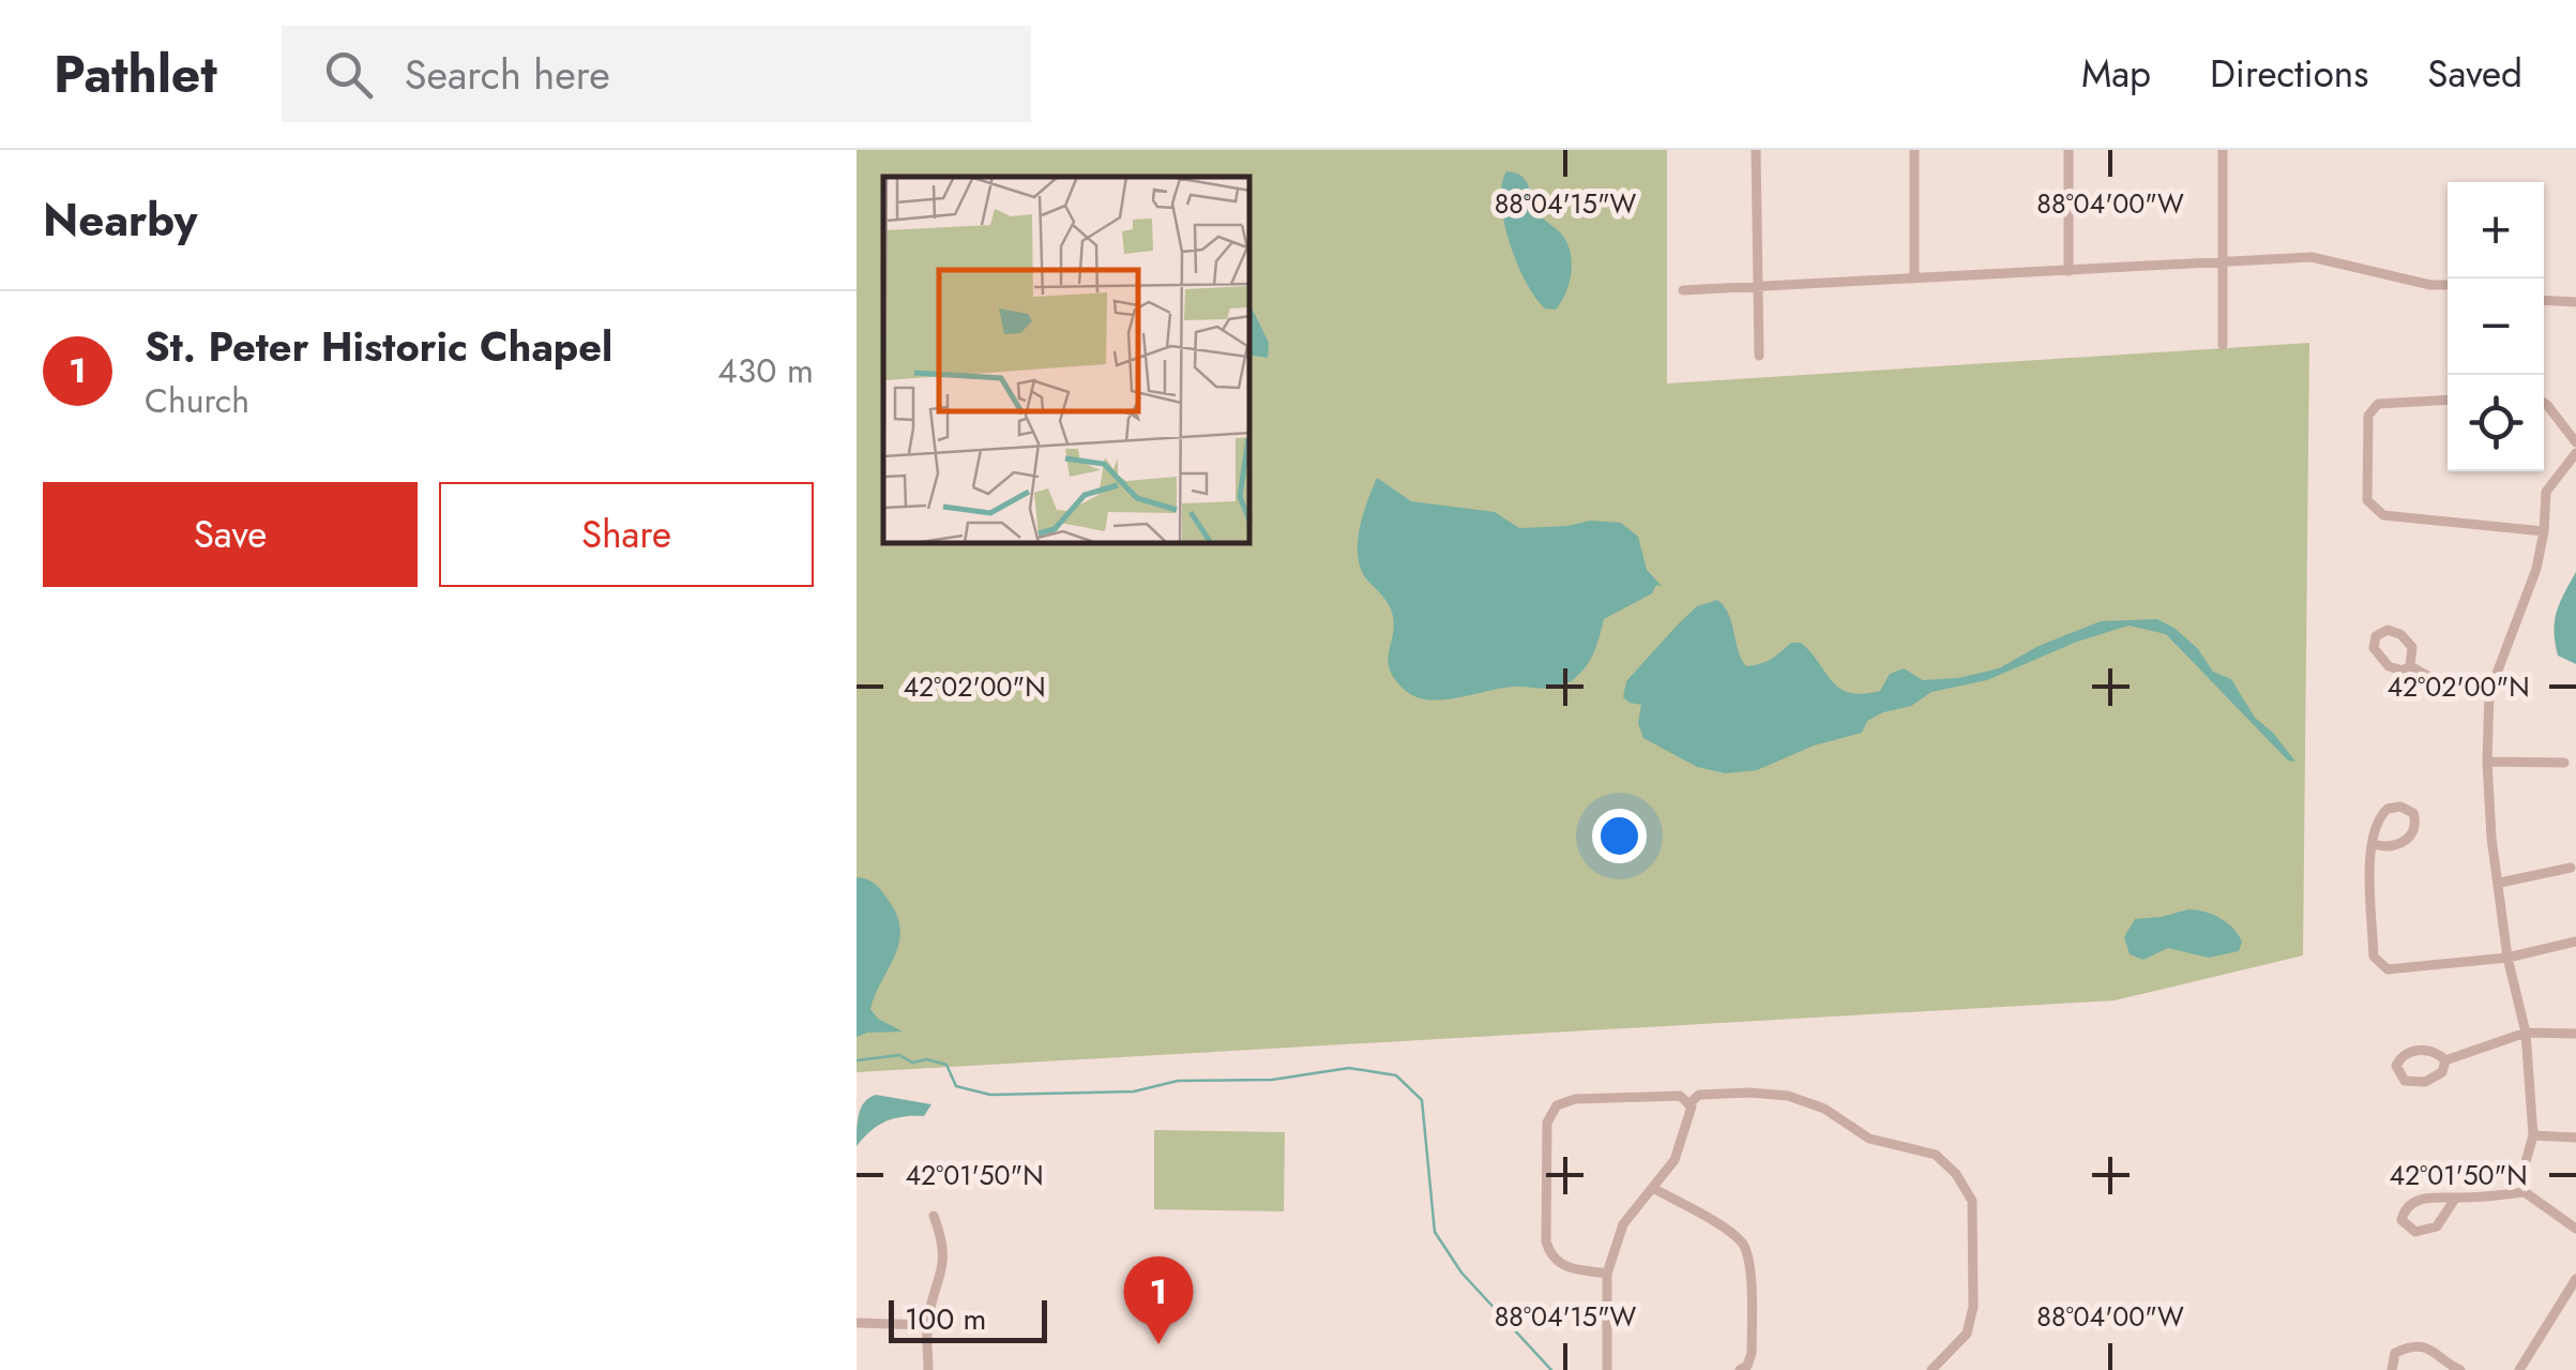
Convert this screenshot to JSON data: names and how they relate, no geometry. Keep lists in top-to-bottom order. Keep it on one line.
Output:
{"scale_bar":"100 m","page":{"header":"Pathlet","search":"Search here","nav":["Map","Directions","Saved"],"heading":"Nearby","map_buttons":["+","−"],"list":[{"mark":"1","name":"St. Peter Historic Chapel","note":"Church","value":"430 m"}],"buttons":["Save","Share"],"pins":"1","scale":"100 m"},"coordinates":["88°04'15\"W","88°04'00\"W","42°02'00\"N","42°01'50\"N"]}
